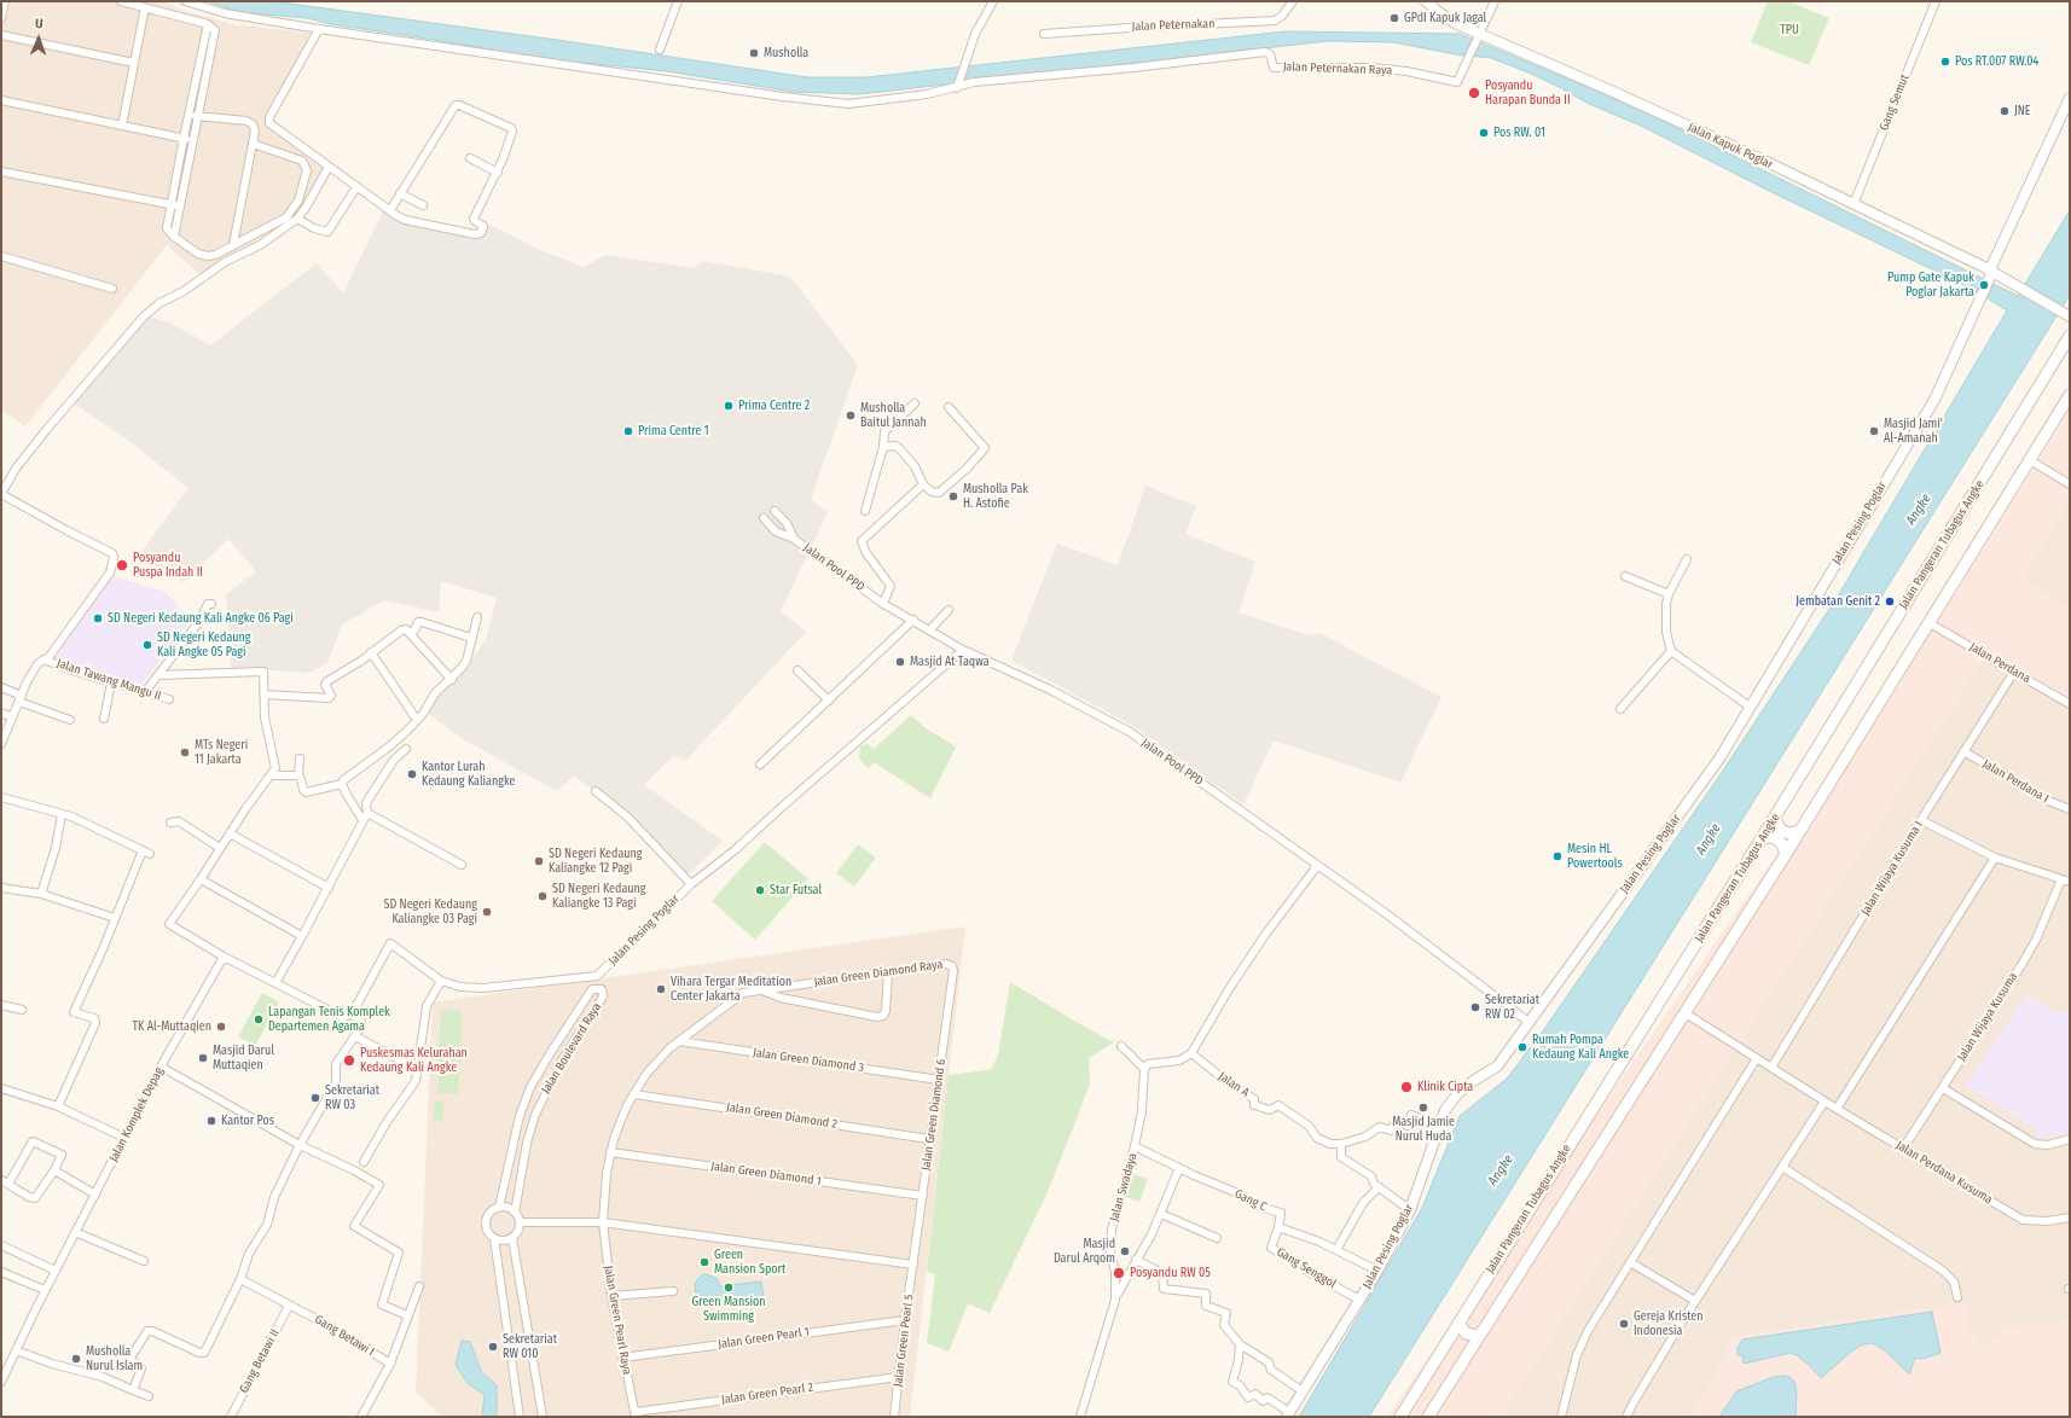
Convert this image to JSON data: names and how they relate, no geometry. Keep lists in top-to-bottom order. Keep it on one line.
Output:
{"streets":{"main road":["Jalan Pangeran Tubagus Angke"],"street":["Jalan Peternakan","Jalan Peternakan Raya","Gang Semut","Jalan Kapuk Poglar","Jalan Pesing Poglar","Jalan Pool PPD","Jalan Perdana","Jalan Tawang Mangu II","Jalan Perdana I","Jalan Wijaya Kusuma I","Jalan Green Diamond Raya","Jalan Wijaya Kusuma","Jalan Boulevard Raya","Jalan Green Diamond 3","Jalan A","Jalan Komplek Depag","Jalan Green Diamond 6","Jalan Green Diamond 2","Jalan Perdana Kusuma","Jalan Green Diamond 1","Jalan Swadaya","Gang C","Gang Senggol","Jalan Green Pearl Raya","Gang Betawi I","Jalan Green Pearl 1","Jalan Green Pearl 5","Gang Betawi II","Jalan Green Pearl 2"]},"crossings":[["Jalan Peternakan Raya","Jalan Kapuk Poglar"],["Gang Semut","Jalan Kapuk Poglar"],["Jalan Kapuk Poglar","Jalan Pesing Poglar"],["Jalan Pesing Poglar","Jalan Pool PPD"],["Jalan Pesing Poglar","Gang Senggol"],["Jalan Perdana","Jalan Wijaya Kusuma I"],["Jalan Perdana I","Jalan Wijaya Kusuma I"],["Jalan Wijaya Kusuma I","Jalan Perdana Kusuma"],["Jalan Green Diamond Raya","Jalan Green Diamond 3"],["Jalan Green Diamond Raya","Jalan Green Diamond 6"],["Jalan Green Diamond Raya","Jalan Green Diamond 2"],["Jalan Green Diamond Raya","Jalan Green Diamond 1"],["Jalan Green Diamond Raya","Jalan Green Pearl Raya"],["Jalan Wijaya Kusuma","Jalan Perdana Kusuma"],["Jalan Green Diamond 3","Jalan Green Diamond 6"],["Jalan Green Diamond 6","Jalan Green Diamond 2"],["Jalan Green Diamond 6","Jalan Green Diamond 1"],["Jalan Green Diamond 6","Jalan Green Pearl 5"],["Jalan Swadaya","Gang C"],["Gang C","Gang Senggol"],["Jalan Green Pearl Raya","Jalan Green Pearl 1"],["Jalan Green Pearl Raya","Jalan Green Pearl 2"],["Gang Betawi I","Gang Betawi II"],["Jalan Green Pearl 1","Jalan Green Pearl 5"],["Jalan Green Pearl 5","Jalan Green Pearl 2"]],"water":["Angke"],"parks":["TPU"],"places":["GPdI Kapuk Jagal","Musholla","Pos RT.007 RW.04","Posyandu Harapan Bunda II","JNE","Pos RW. 01","Pump Gate Kapuk Poglar Jakarta","Prima Centre 2","Musholla Baitul Jannah","Prima Centre 1","Masjid Jami' Al-Amanah","Musholla Pak H. Astofie","Posyandu Puspa Indah II","Jembatan Genit 2","SD Negeri Kedaung Kali Angke 06 Pagi","SD Negeri Kedaung Kali Angke 05 Pagi","Masjid At Taqwa","MTs Negeri 11 Jakarta","Kantor Lurah Kedaung Kaliangke","Mesin HL Powertools","SD Negeri Kedaung Kaliangke 12 Pagi","Star Futsal","SD Negeri Kedaung Kaliangke 13 Pagi","SD Negeri Kedaung Kaliangke 03 Pagi","Vihara Tergar Meditation Center Jakarta","Sekretariat RW 02","Lapangan Tenis Komplek Departemen Agama","TK Al-Muttaqien","Rumah Pompa Kedaung Kali Angke","Masjid Darul Muttaqien","Puskesmas Kelurahan Kedaung Kali Angke","Klinik Cipta","Sekretariat RW 03","Masjid Jamie Nurul Huda","Kantor Pos","Masjid Darul Arqom","Green Mansion Sport","Posyandu RW 05","Green Mansion Swimming","Gereja Kristen Indonesia","Sekretariat RW 010","Musholla Nurul Islam"],"north":"top"}
